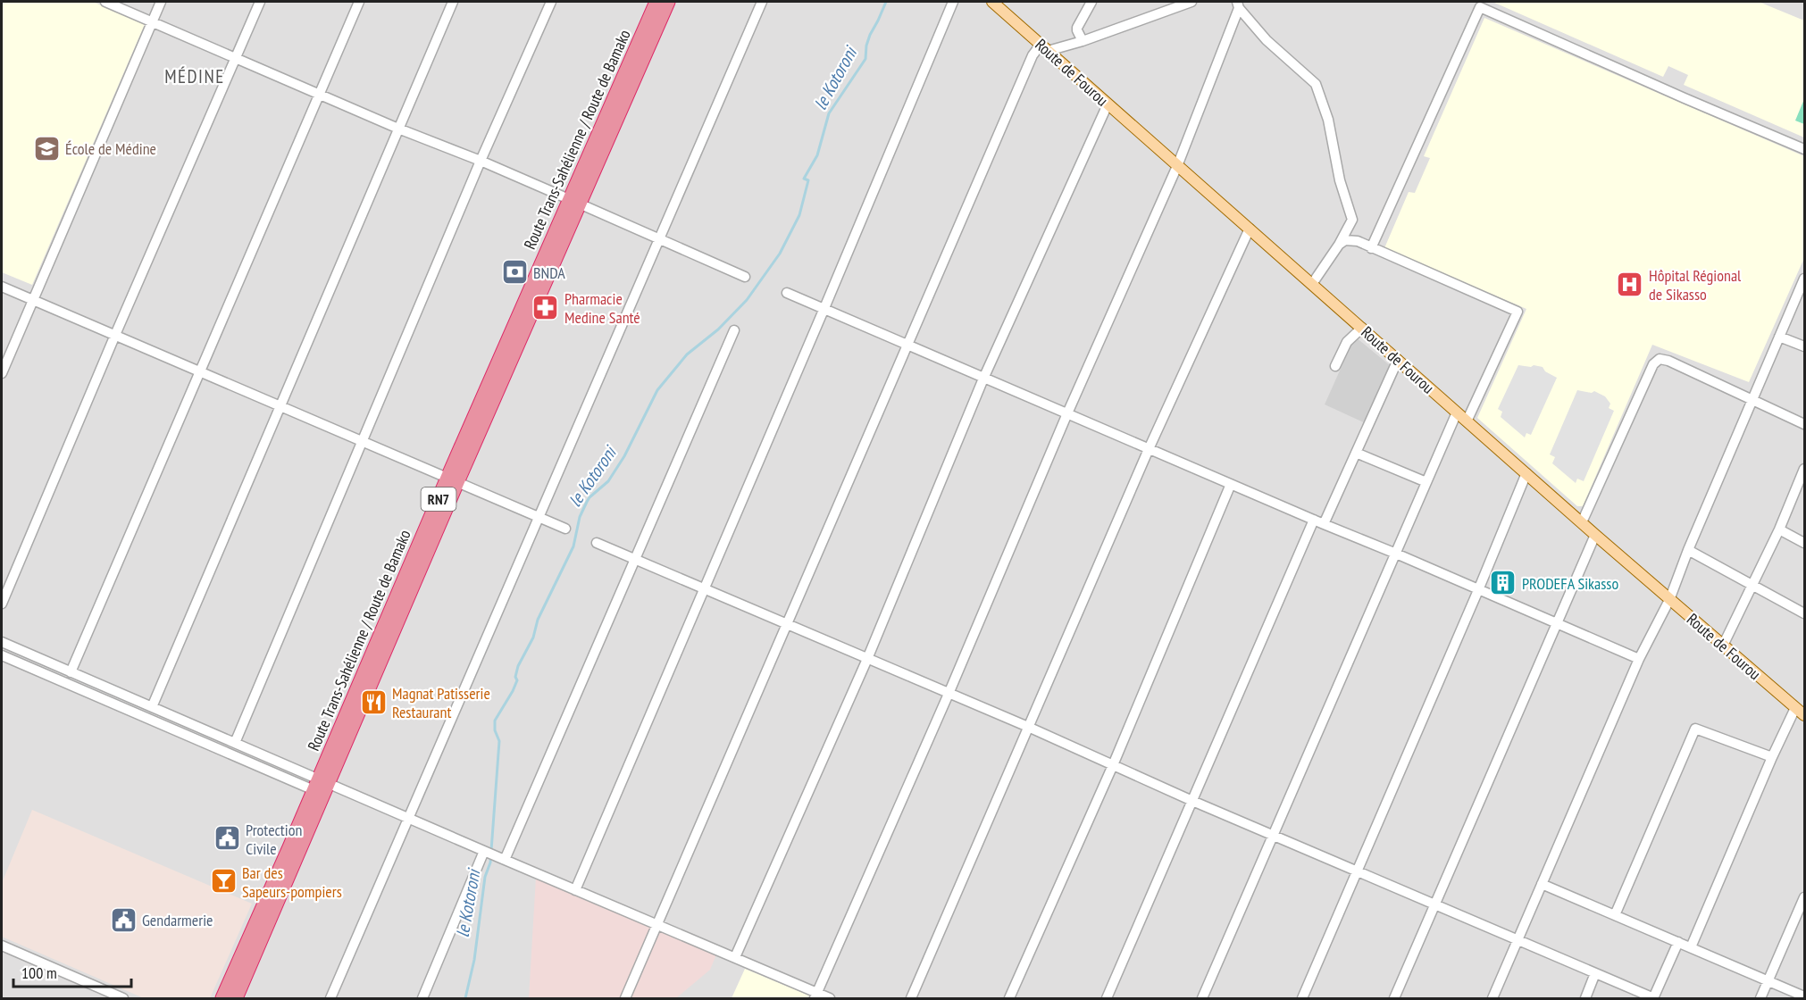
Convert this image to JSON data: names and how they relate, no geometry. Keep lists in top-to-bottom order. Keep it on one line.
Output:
{"streets":{"highway":["Route Trans-Sahélienne / Route de Bamako","RN7"],"main road":["Route de Fourou"]},"districts":["MÉDINE"],"water":["le Kotoroni"],"places":{"school or university":["École de Médine"],"bank":["BNDA"],"hospital":["Hôpital Régional de Sikasso"],"pharmacy":["Pharmacie Medine Santé"],"building":["PRODEFA Sikasso"],"restaurant":["Magnat Patisserie Restaurant"],"public building":["Protection Civile","Gendarmerie"],"bar":["Bar des Sapeurs-pompiers"]},"scale_bar":"100 m"}
